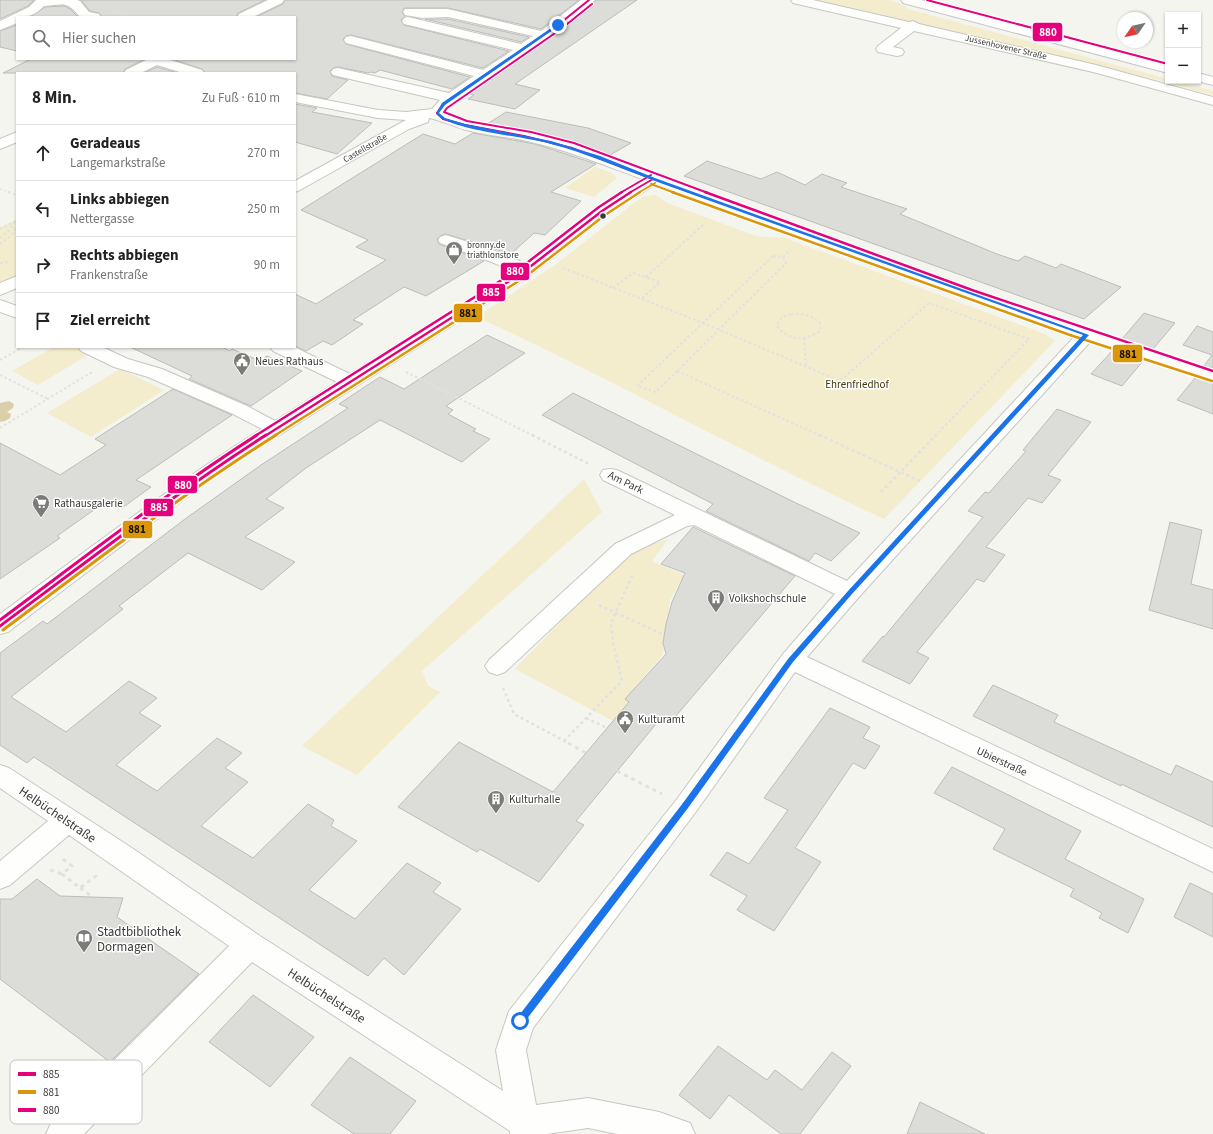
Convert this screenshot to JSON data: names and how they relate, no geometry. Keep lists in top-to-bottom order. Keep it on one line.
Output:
{"streets":{"street":["Jussenhovener Straße","Castellstraße","Am Park","Ubierstraße","Helbüchelstraße"]},"parks":["Ehrenfriedhof"],"places":{"shop":["bronny.de triathlonstore"],"public building":["Neues Rathaus","Kulturamt"],"supermarket":["Rathausgalerie"],"building":["Volkshochschule","Kulturhalle"],"library":["Stadtbibliothek Dormagen"]},"lines":["transit line 885","transit line 880","transit line 881"],"legend":["885","881","880"],"north":"bottom left","page":{"map_buttons":["+","−"],"search":"Hier suchen","heading":["8 Min.","Zu Fuß · 610 m"],"list":[["Geradeaus","Langemarkstraße","270 m"],["Links abbiegen","Nettergasse","250 m"],["Rechts abbiegen","Frankenstraße","90 m"],"Ziel erreicht"]}}
